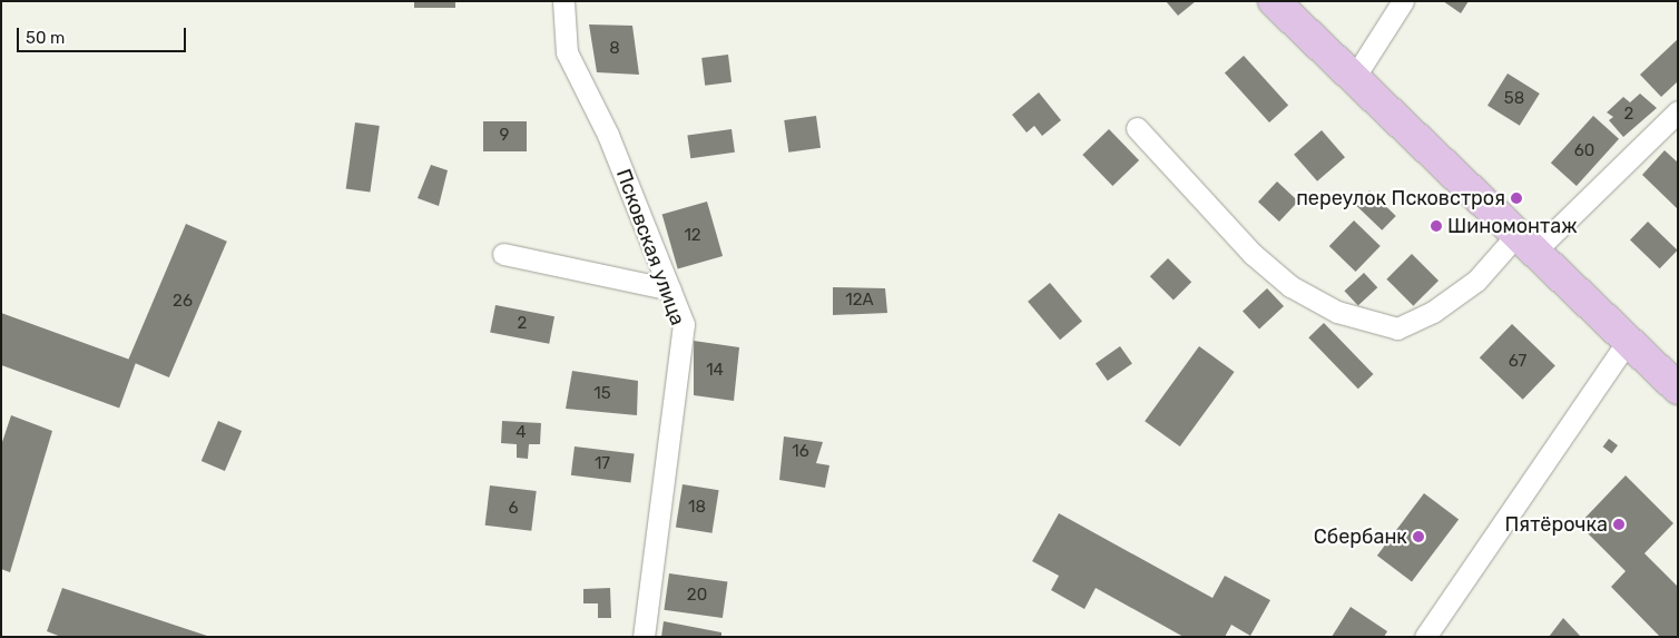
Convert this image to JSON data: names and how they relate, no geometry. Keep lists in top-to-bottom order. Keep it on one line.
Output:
{"streets":{"street":["Псковская улица"]},"places":["переулок Псковстроя","Шиномонтаж","Пятёрочка","Сбербанк"],"house_numbers":["8","58","2","9","60","12","12А","26","2","67","14","15","4","16","17","18","6","20"],"scale_bar":"50 m"}
